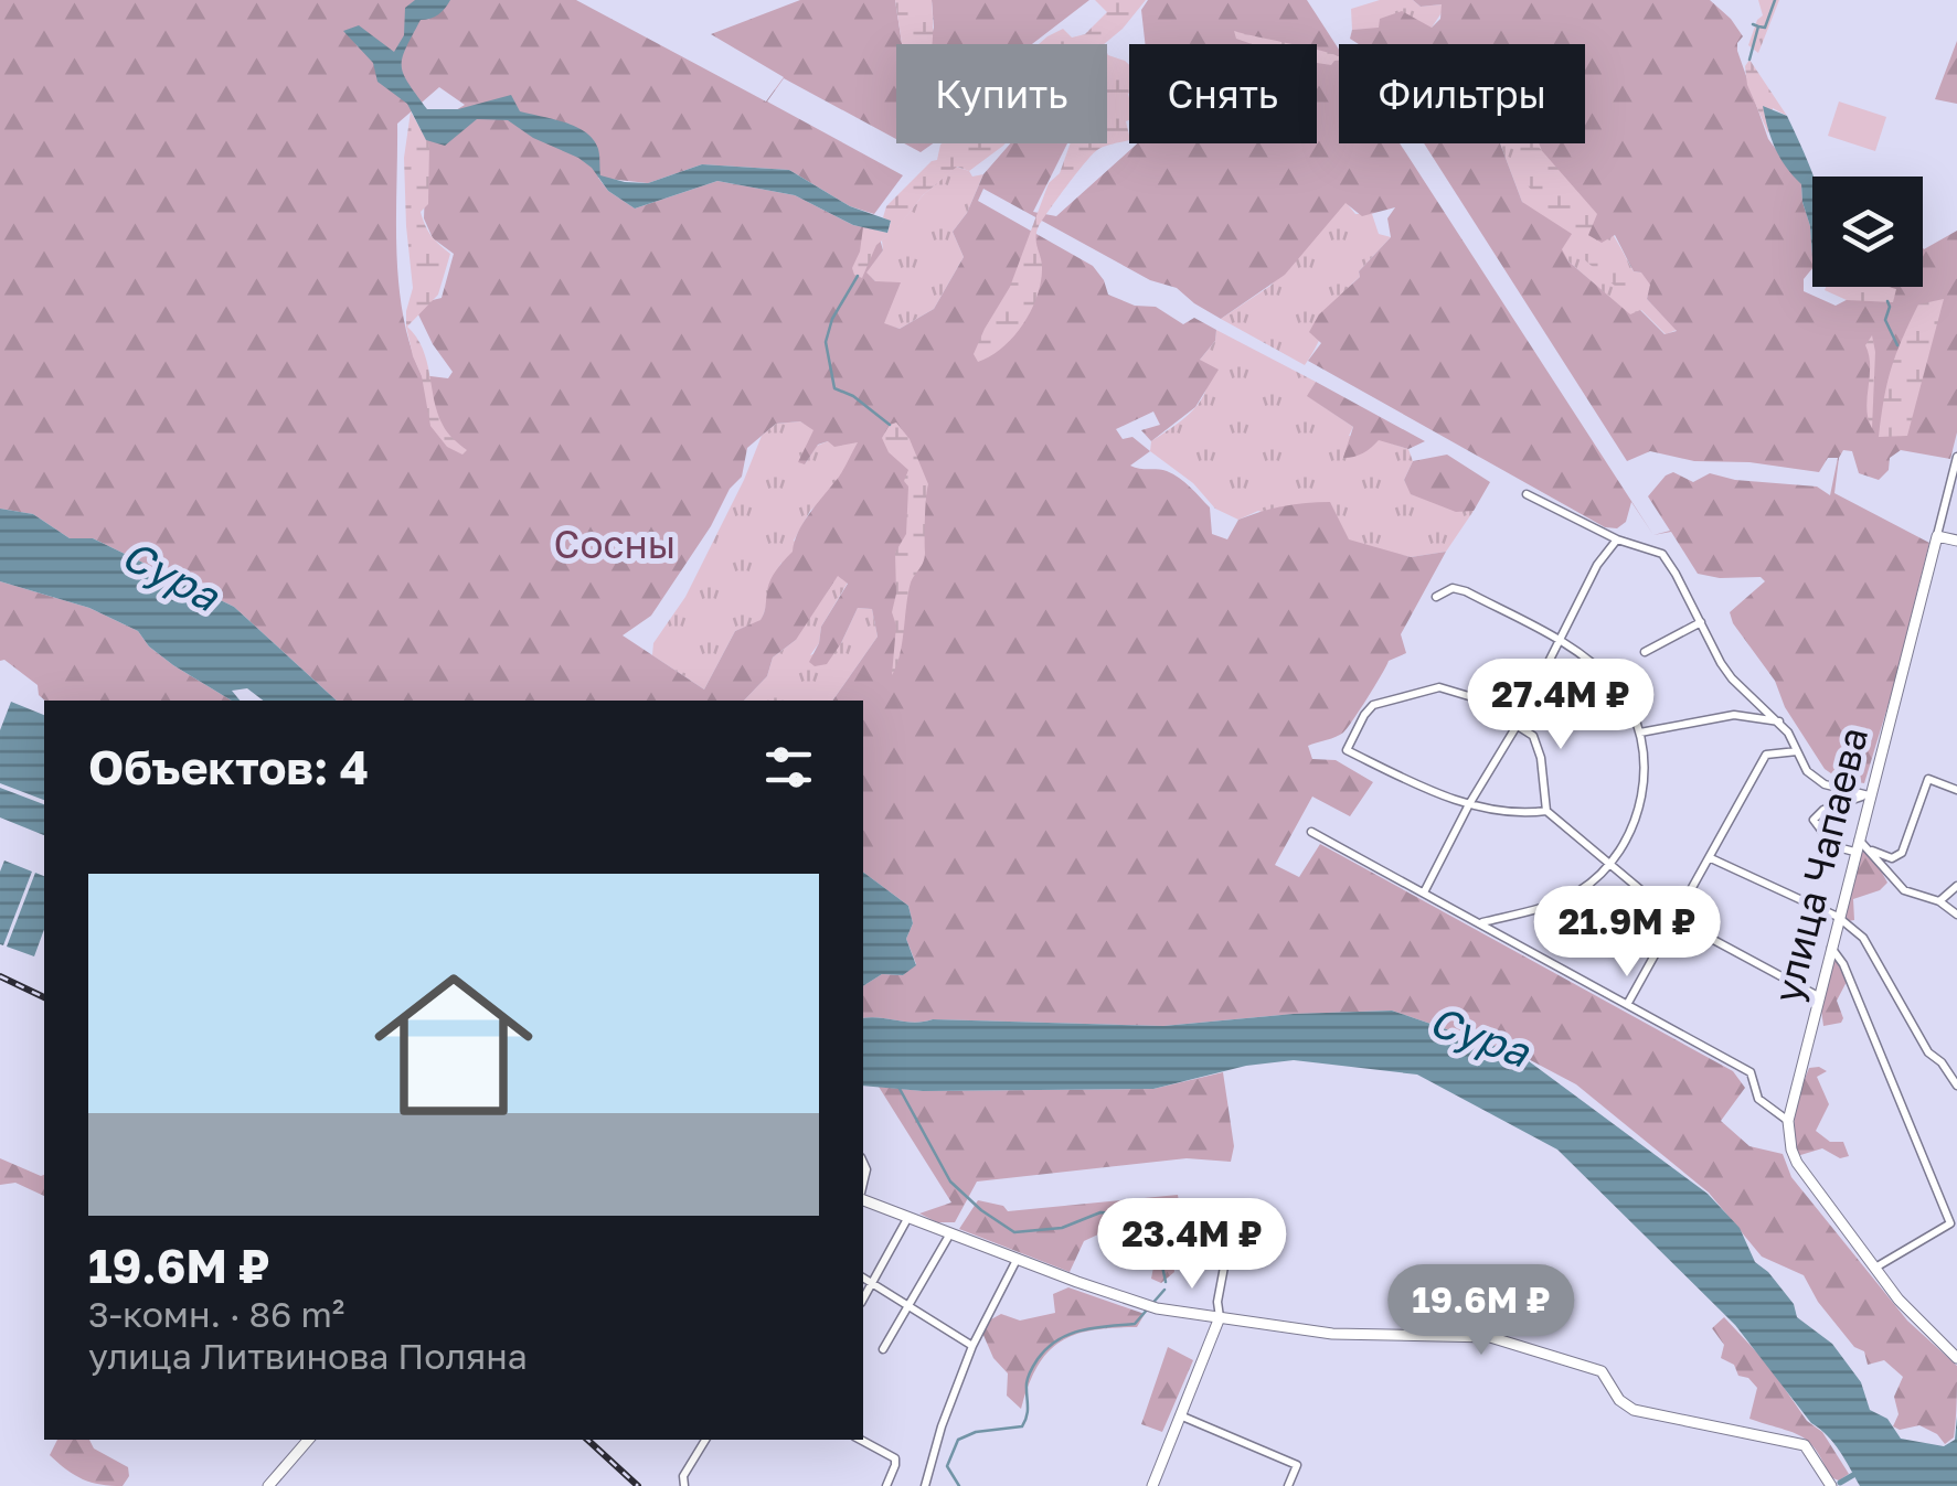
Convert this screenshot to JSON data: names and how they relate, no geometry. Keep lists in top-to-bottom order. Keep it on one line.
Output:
{"streets":{"main road":["улица Чапаева"]},"water":["Сура"],"parks":["Сосны"],"page":{"chip":["Купить","Снять","Фильтры"],"price":["27.4M ₽","21.9M ₽","23.4M ₽","19.6M ₽"],"heading":"Объектов: 4","list":[{"name":"19.6M ₽","note":"3-комн. · 86 m² · улица Литвинова Поляна"}]}}
